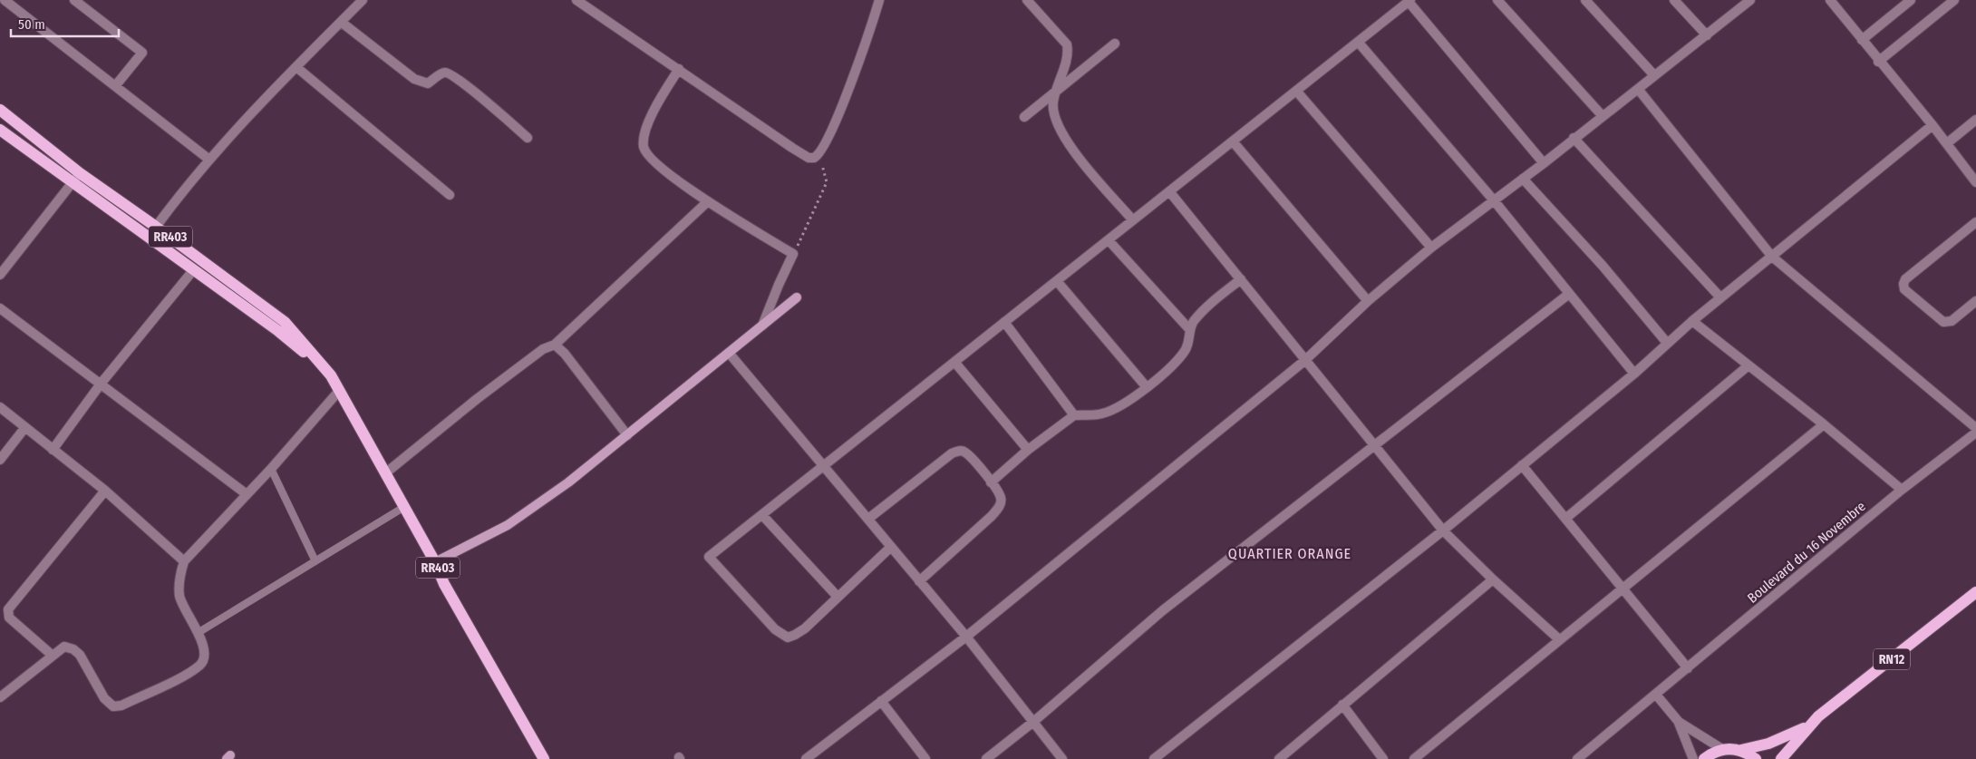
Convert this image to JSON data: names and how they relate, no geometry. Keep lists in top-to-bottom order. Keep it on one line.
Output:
{"streets":{"main road":["RR403","RN12"],"street":["Boulevard du 16 Novembre"]},"districts":["QUARTIER ORANGE"],"scale_bar":"50 m"}
